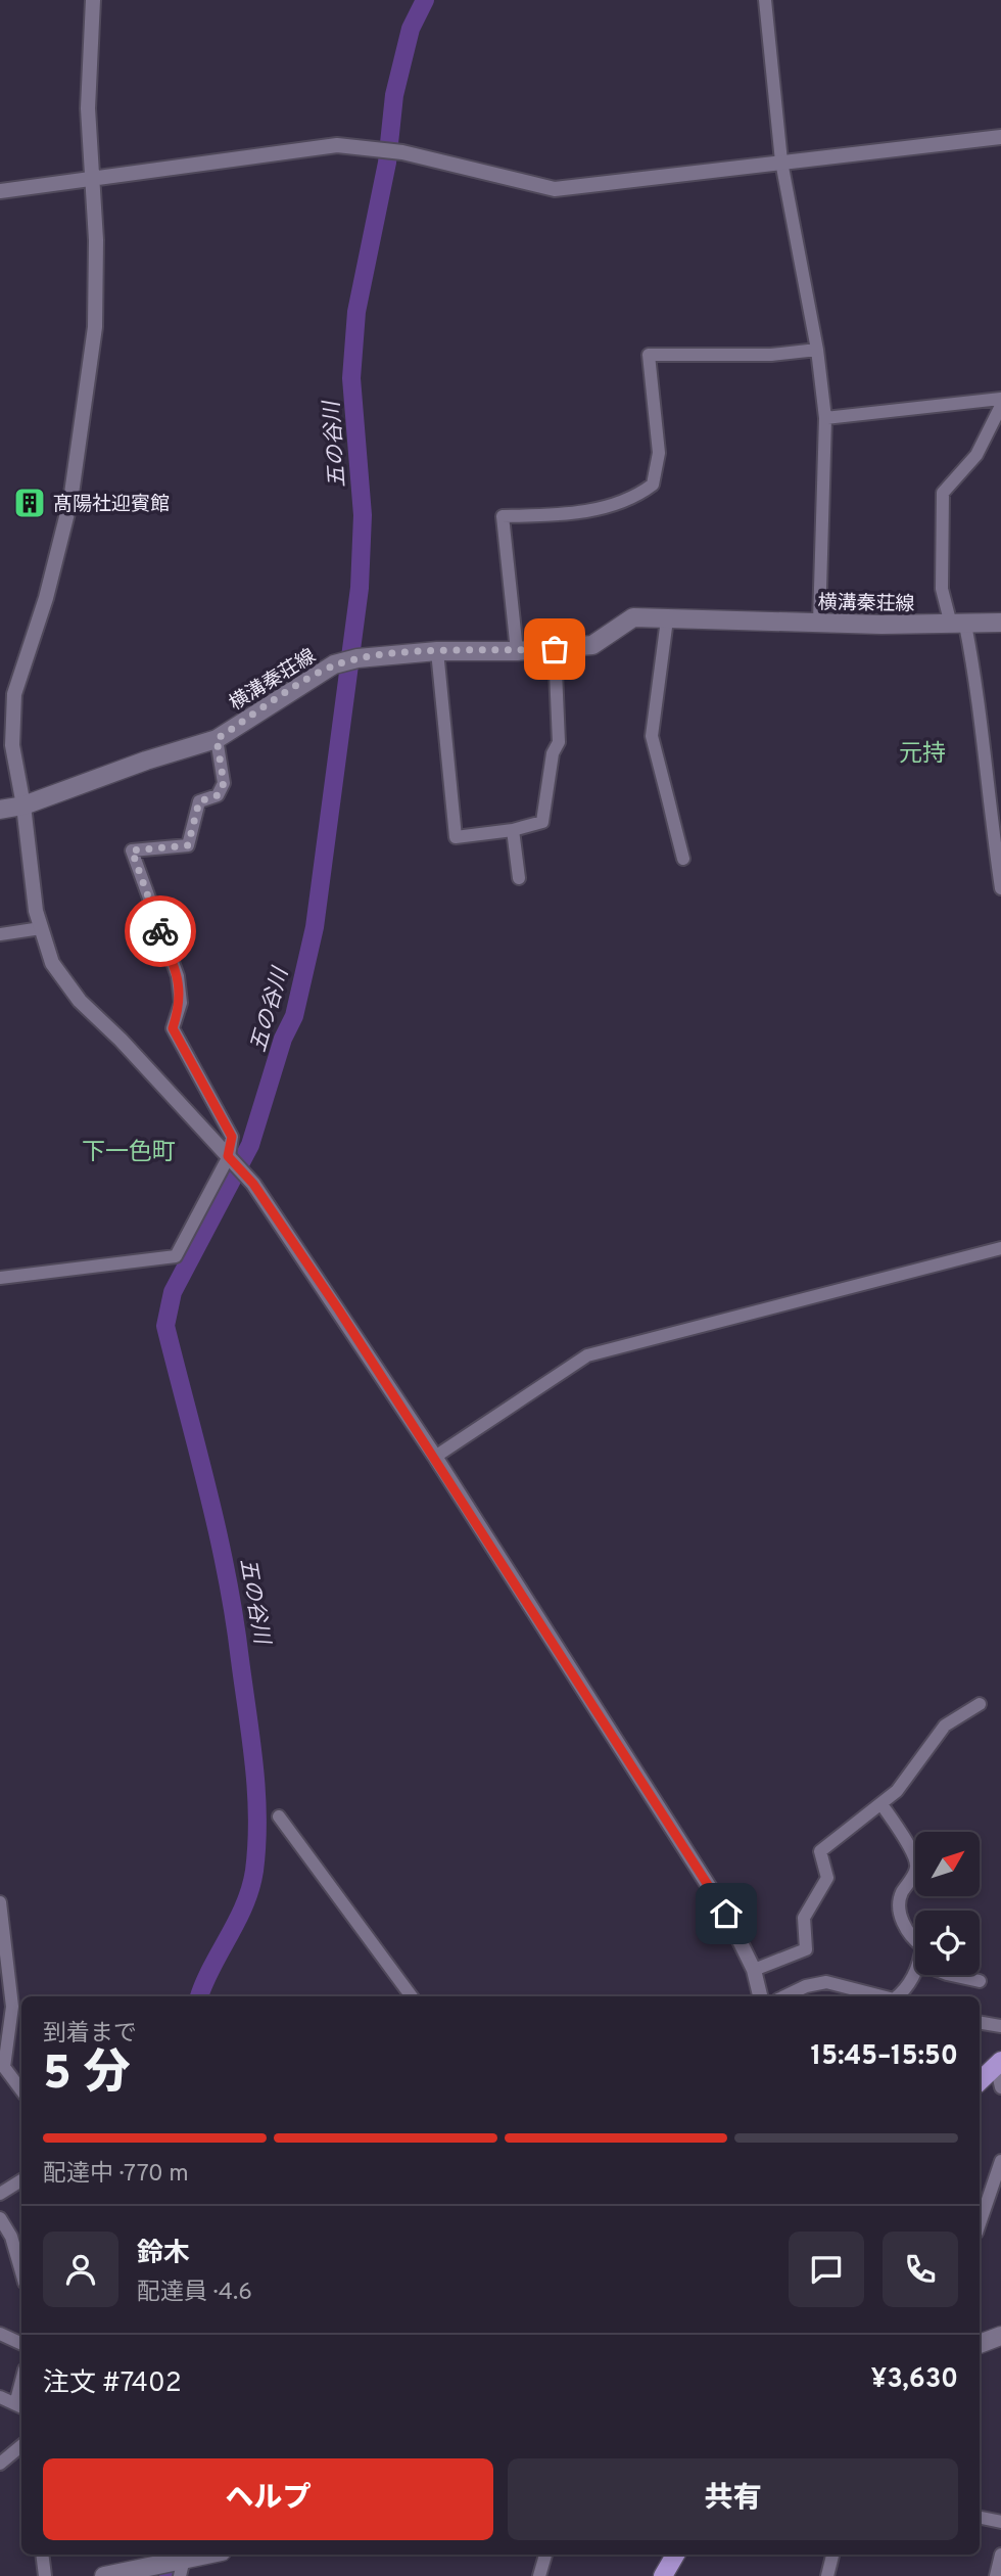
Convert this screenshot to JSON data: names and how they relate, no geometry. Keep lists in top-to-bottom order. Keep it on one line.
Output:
{"streets":{"main road":["横溝秦荘線"]},"districts":["元持","下一色町"],"water":["五の谷川"],"places":{"building":["髙陽社迎賓館"]},"north":"top right","page":{"heading":["5 分","到着まで","15:45–15:50"],"panel":["鈴木","配達員 · 4.6","注文 #7402","¥3,630"],"bar":"配達中 · 770 m","buttons":["ヘルプ","共有"]}}
